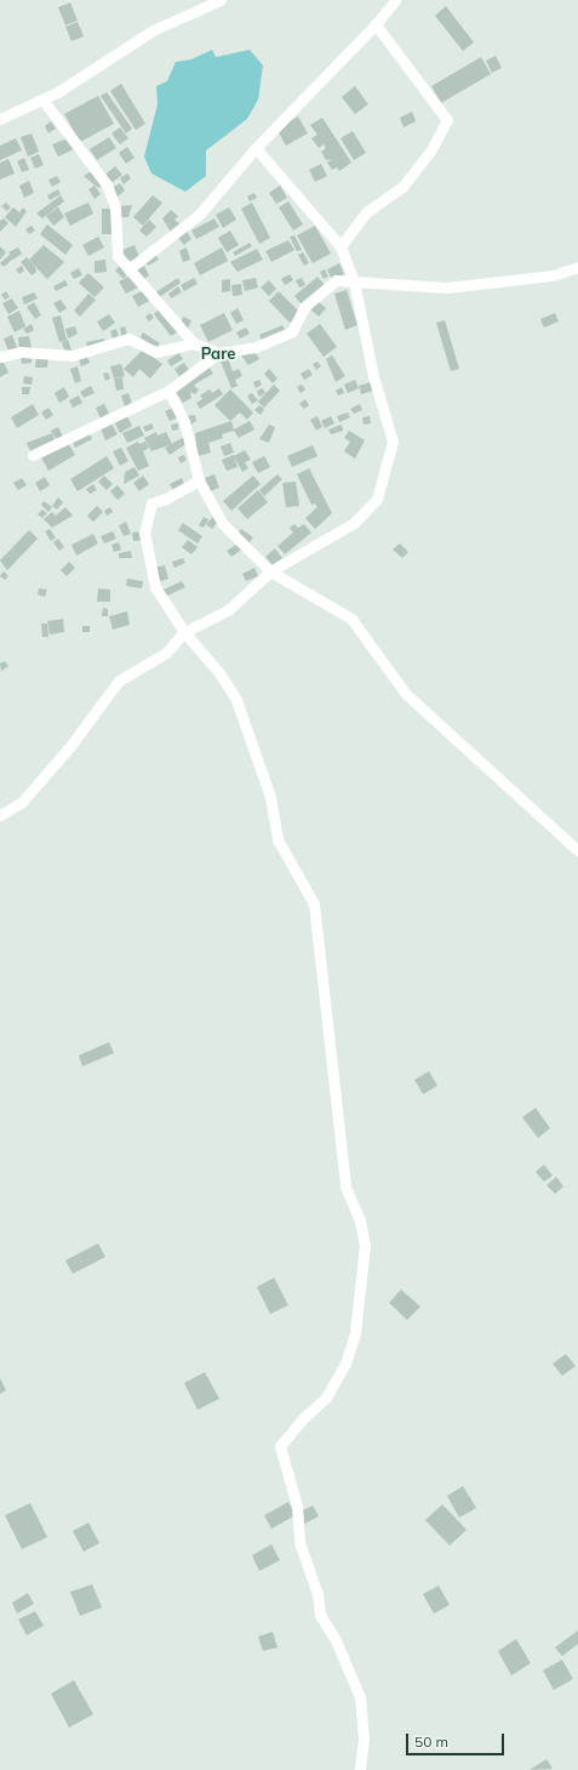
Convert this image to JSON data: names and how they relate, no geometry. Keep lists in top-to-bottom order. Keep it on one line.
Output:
{"districts":["Pare"],"scale_bar":"50 m"}
